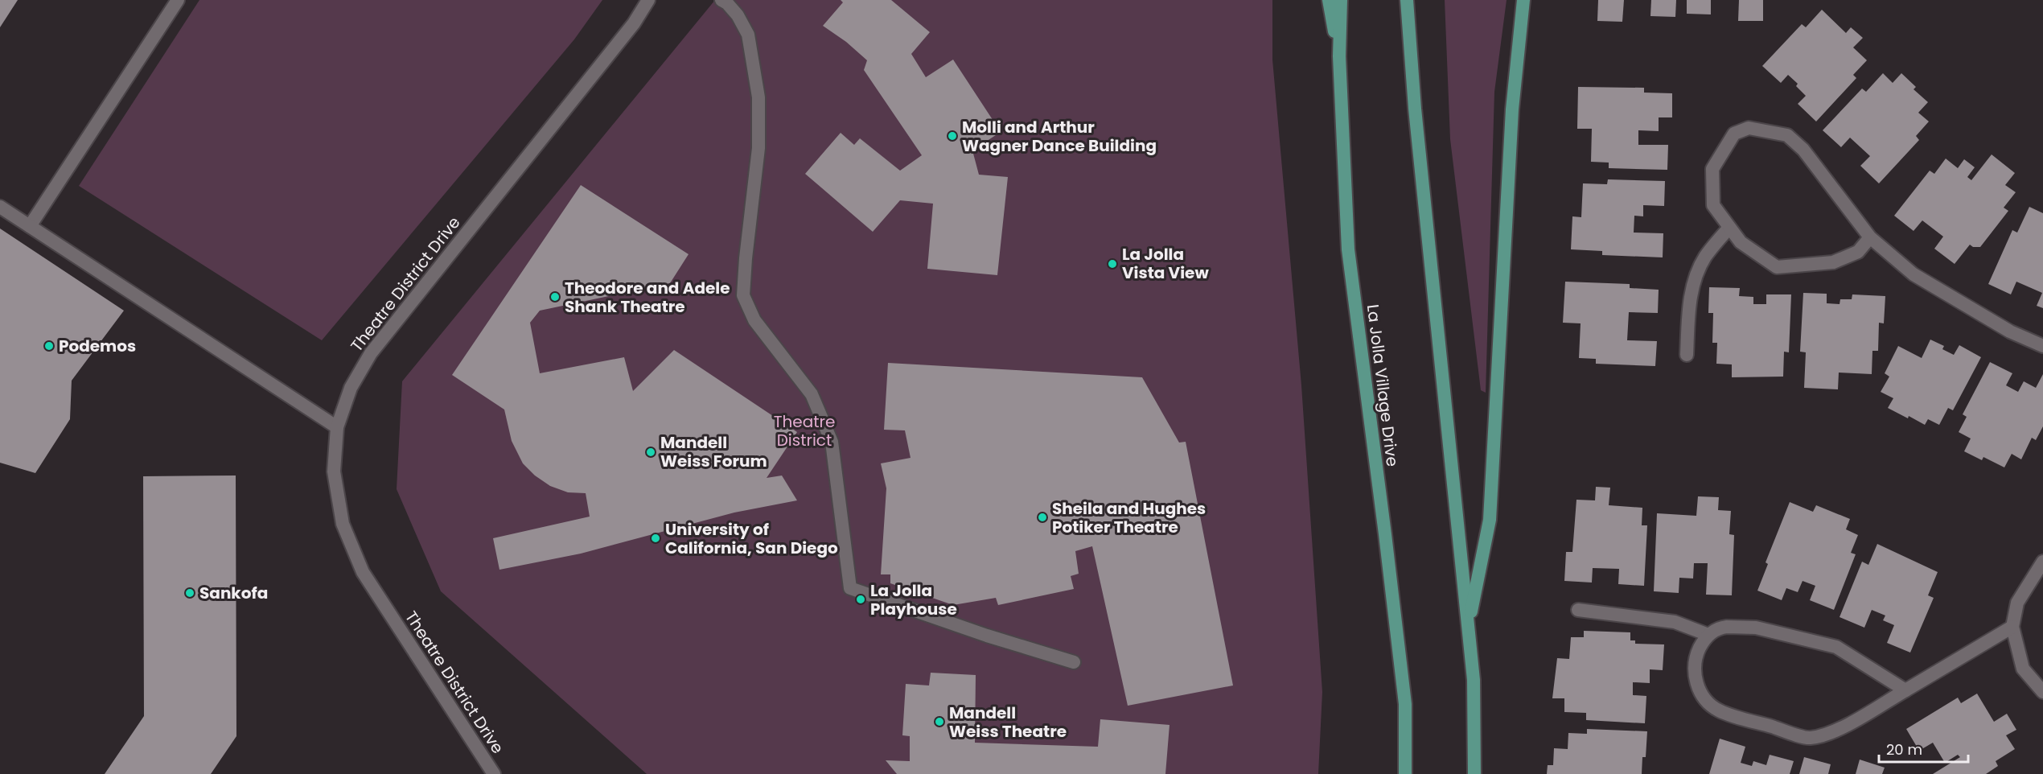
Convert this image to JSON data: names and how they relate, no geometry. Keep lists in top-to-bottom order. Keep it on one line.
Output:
{"streets":{"main road":["La Jolla Village Drive"],"street":["Theatre District Drive"]},"parks":["Theatre District"],"places":["Molli and Arthur Wagner Dance Building","La Jolla Vista View","Theodore and Adele Shank Theatre","Podemos","Mandell Weiss Forum","Sheila and Hughes Potiker Theatre","University of California, San Diego","Sankofa","La Jolla Playhouse","Mandell Weiss Theatre"],"scale_bar":"20 m"}
